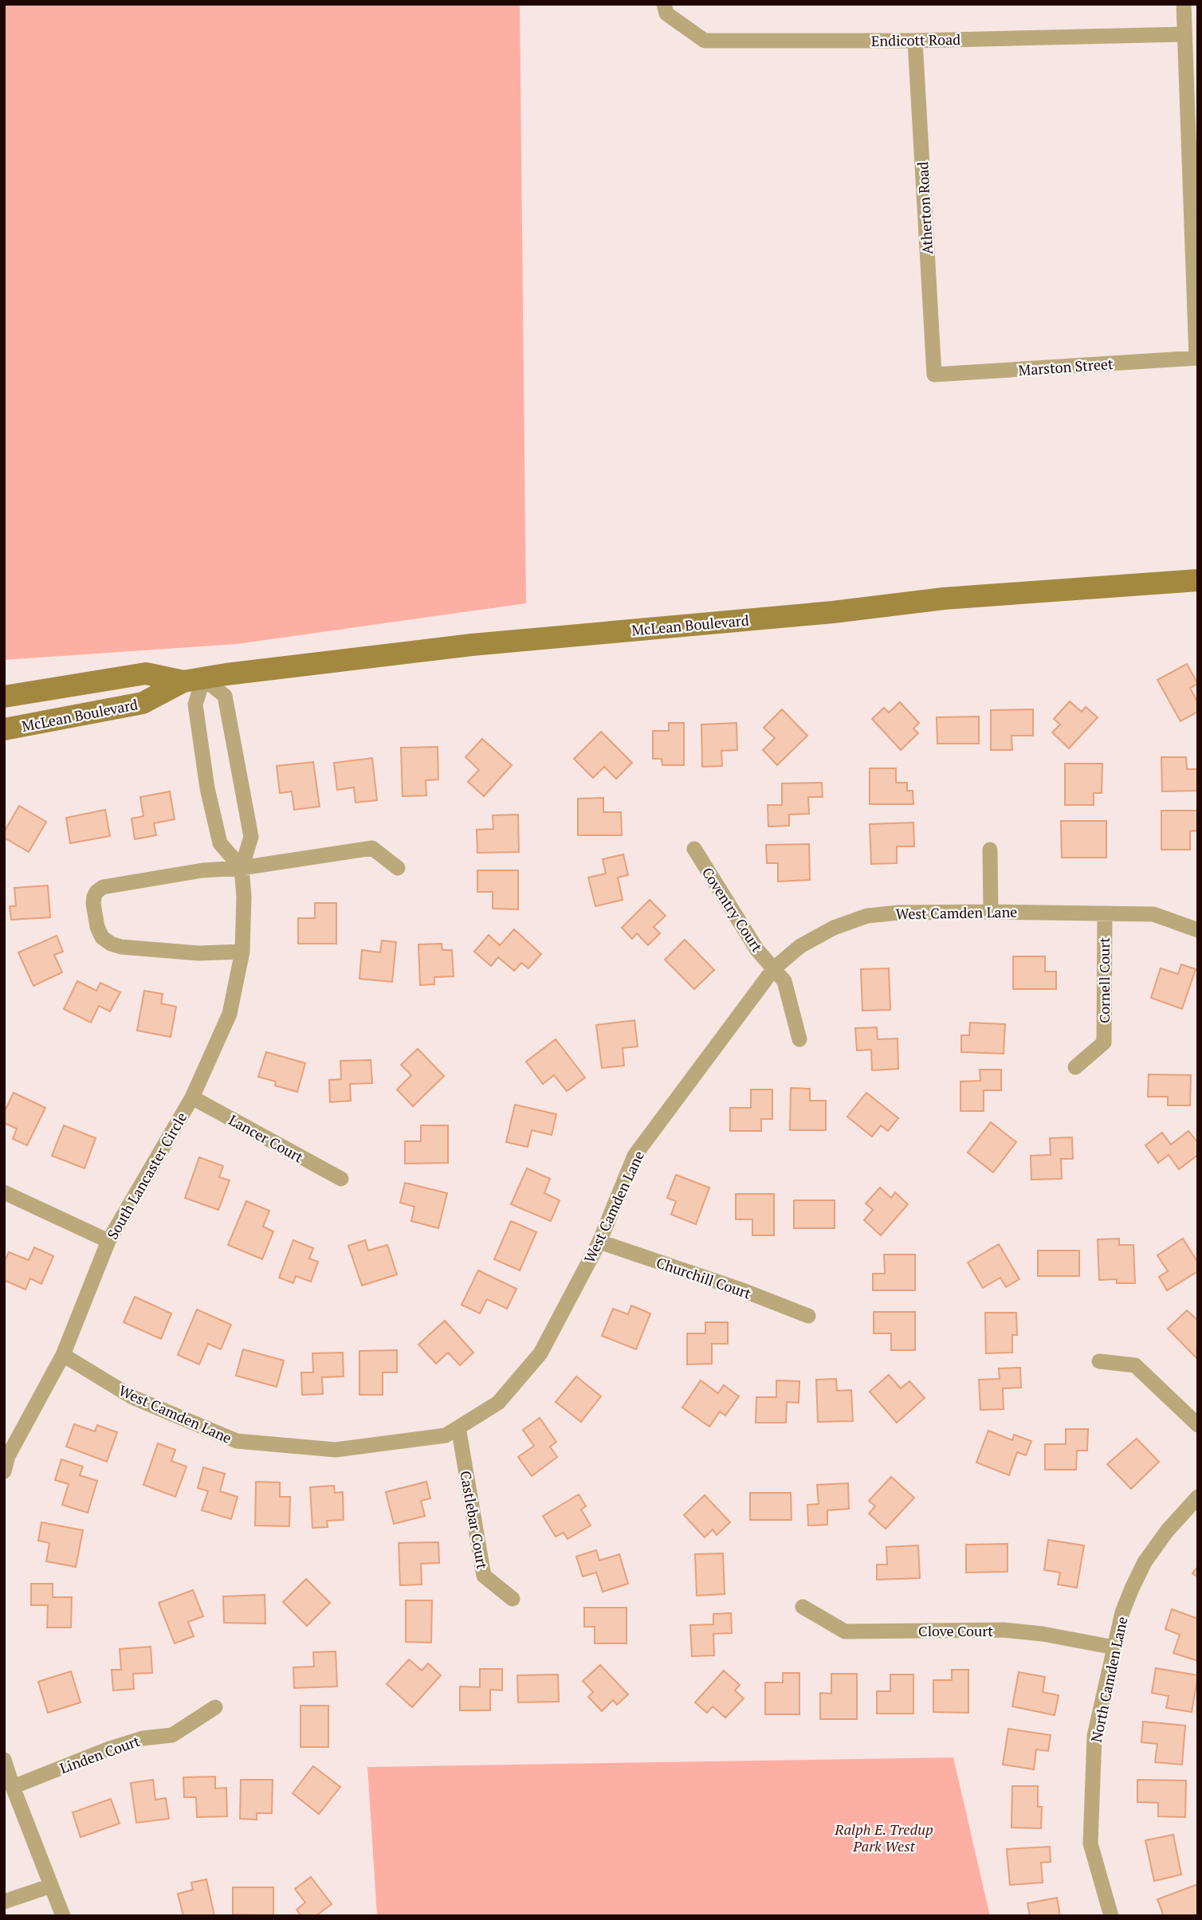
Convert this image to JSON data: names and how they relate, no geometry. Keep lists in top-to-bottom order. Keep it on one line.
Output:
{"streets":{"main road":["McLean Boulevard"],"street":["Endicott Road","Atherton Road","Marston Street","Coventry Court","West Camden Lane","Cornell Court","Lancer Court","South Lancaster Circle","Churchill Court","Castlebar Court","Clove Court","North Camden Lane","Linden Court"]},"crossings":[["Endicott Road","Atherton Road"],["Atherton Road","Marston Street"],["McLean Boulevard","South Lancaster Circle"],["Coventry Court","West Camden Lane"],["West Camden Lane","Cornell Court"],["West Camden Lane","South Lancaster Circle"],["West Camden Lane","Churchill Court"],["West Camden Lane","Castlebar Court"],["Lancer Court","South Lancaster Circle"],["Clove Court","North Camden Lane"]],"parks":["Ralph E. Tredup Park West"]}
